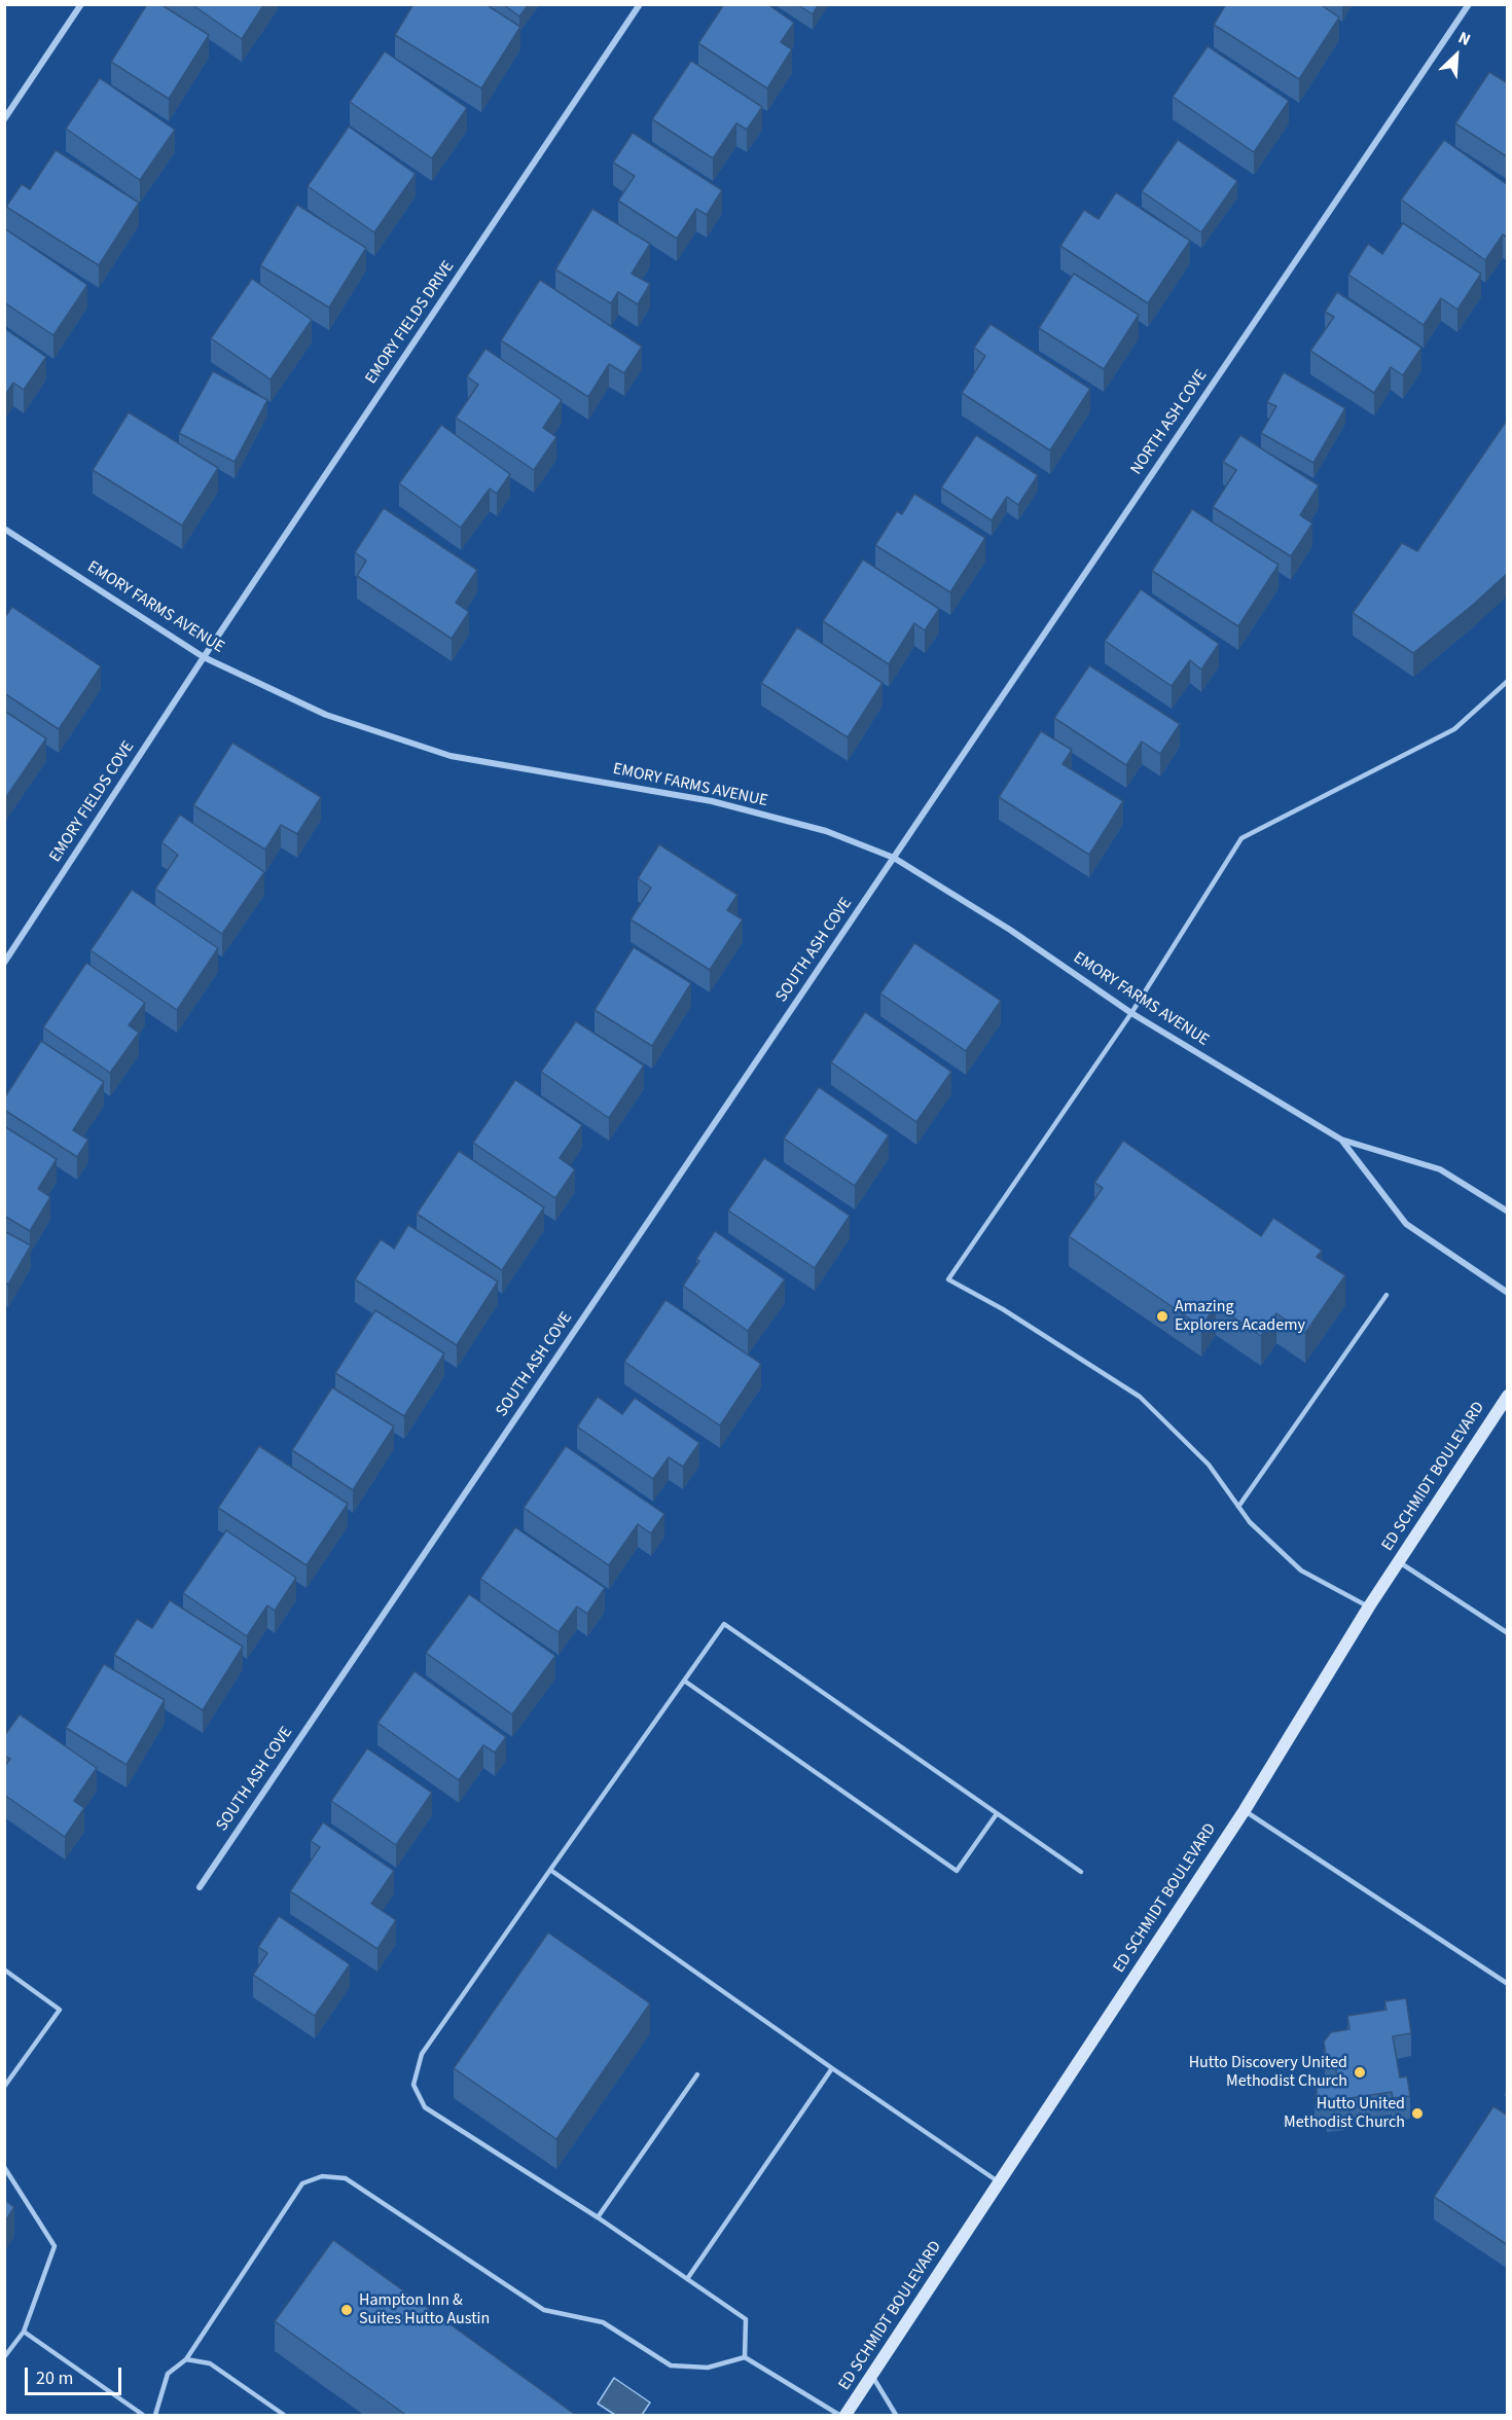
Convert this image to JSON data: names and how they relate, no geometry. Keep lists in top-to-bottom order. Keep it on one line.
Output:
{"streets":{"street":["EMORY FIELDS DRIVE","NORTH ASH COVE","EMORY FARMS AVENUE","EMORY FIELDS COVE","SOUTH ASH COVE","ED SCHMIDT BOULEVARD"]},"crossings":[["EMORY FIELDS DRIVE","EMORY FARMS AVENUE"],["EMORY FIELDS DRIVE","EMORY FIELDS COVE"],["NORTH ASH COVE","EMORY FARMS AVENUE"],["NORTH ASH COVE","SOUTH ASH COVE"],["EMORY FARMS AVENUE","EMORY FIELDS COVE"],["EMORY FARMS AVENUE","SOUTH ASH COVE"]],"places":["Amazing Explorers Academy","Hutto Discovery United Methodist Church","Hutto United Methodist Church","Hampton Inn & Suites Hutto Austin"],"scale_bar":"20 m","north":"top right"}
